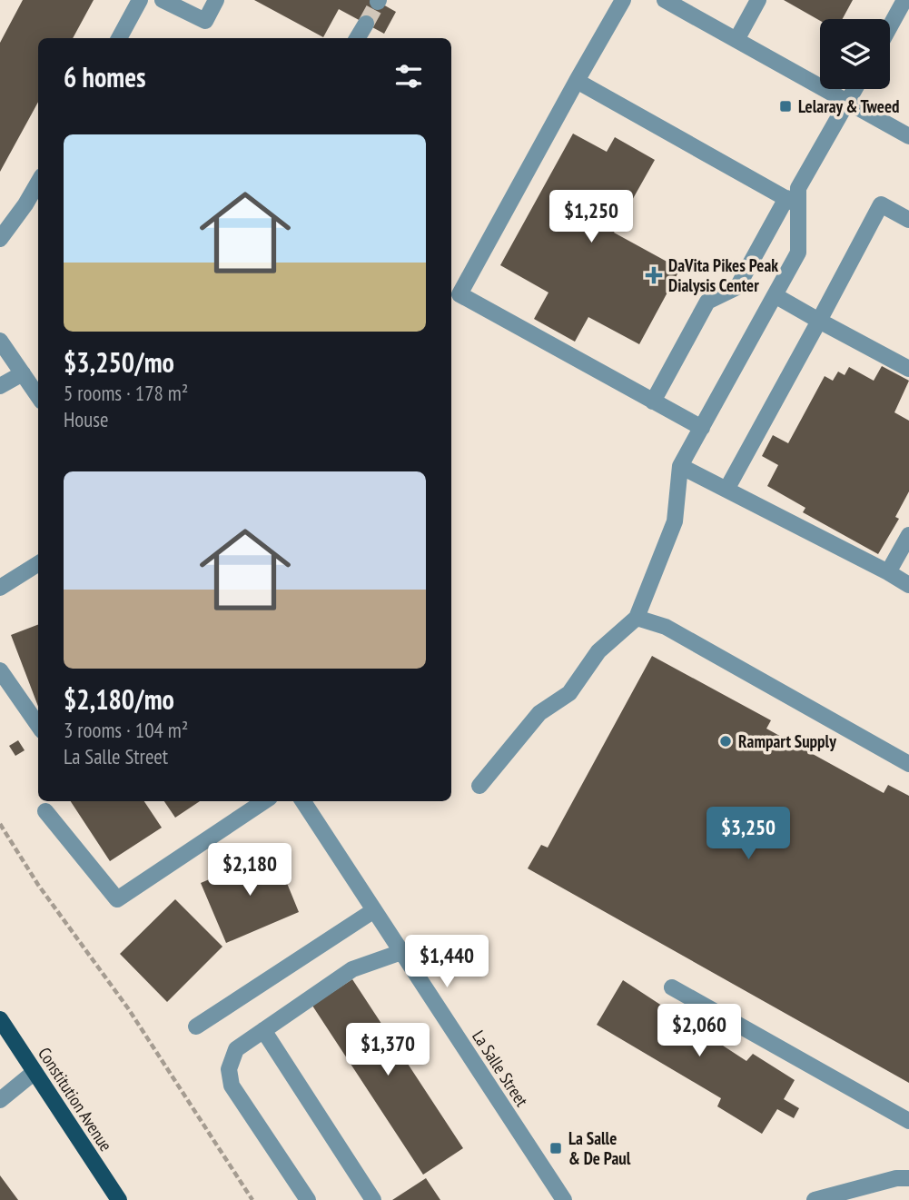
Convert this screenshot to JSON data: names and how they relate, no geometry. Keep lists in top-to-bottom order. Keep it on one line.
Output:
{"streets":{"main road":["Constitution Avenue"],"street":["La Salle Street"]},"places":{"transit":["Lelaray & Tweed","La Salle & De Paul"],"health":["DaVita Pikes Peak Dialysis Center"],"other":["Rampart Supply"]},"page":{"heading":"6 homes","list":[{"name":"$3,250/mo","note":"5 rooms · 178 m² · House"},{"name":"$2,180/mo","note":"3 rooms · 104 m² · La Salle Street"}],"price":["$1,250","$3,250","$2,180","$1,440","$2,060","$1,370"]}}
